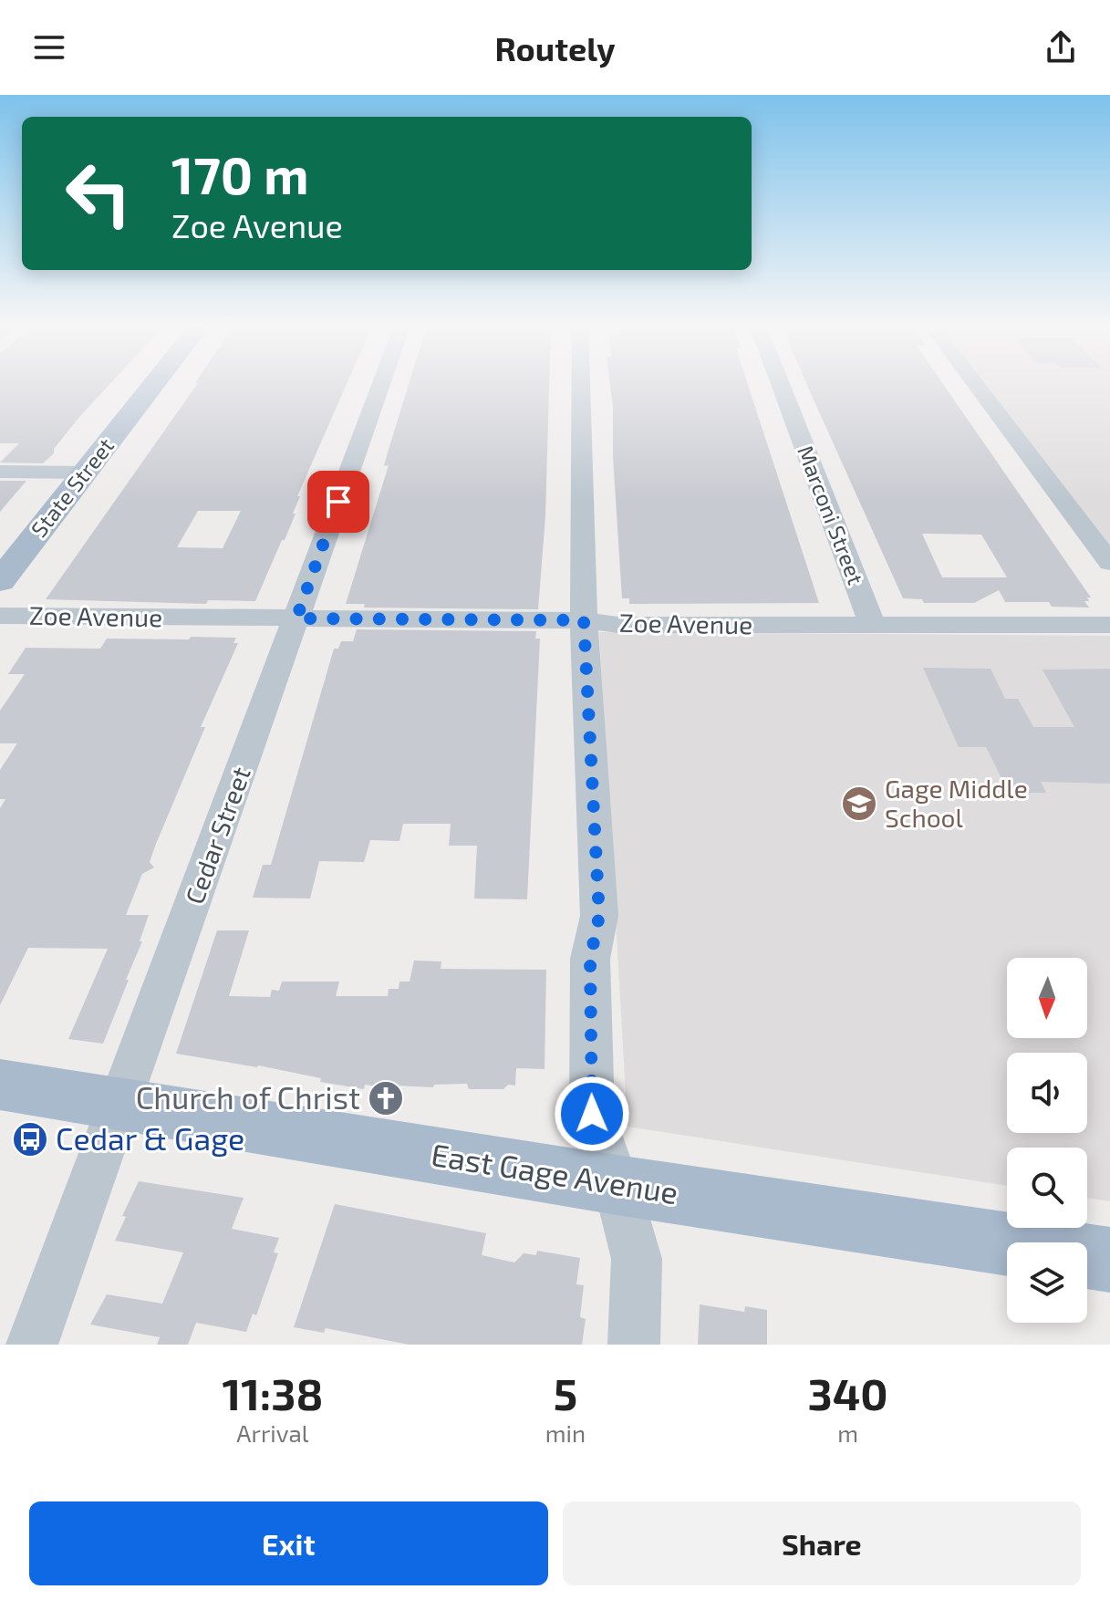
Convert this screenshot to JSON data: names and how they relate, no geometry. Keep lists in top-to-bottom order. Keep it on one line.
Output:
{"streets":{"main road":["State Street","East Gage Avenue"],"street":["Marconi Street","Zoe Avenue","Cedar Street"]},"crossings":[["Marconi Street","Zoe Avenue"],["Zoe Avenue","Cedar Street"],["Cedar Street","East Gage Avenue"]],"places":{"school or university":["Gage Middle School"],"church":["Church of Christ"],"bus stop":["Cedar & Gage"]},"north":"bottom","page":{"header":"Routely","turn":["170 m","Zoe Avenue"],"eta":["11:38","Arrival","5","min","340","m"],"buttons":["Exit","Share"]}}
